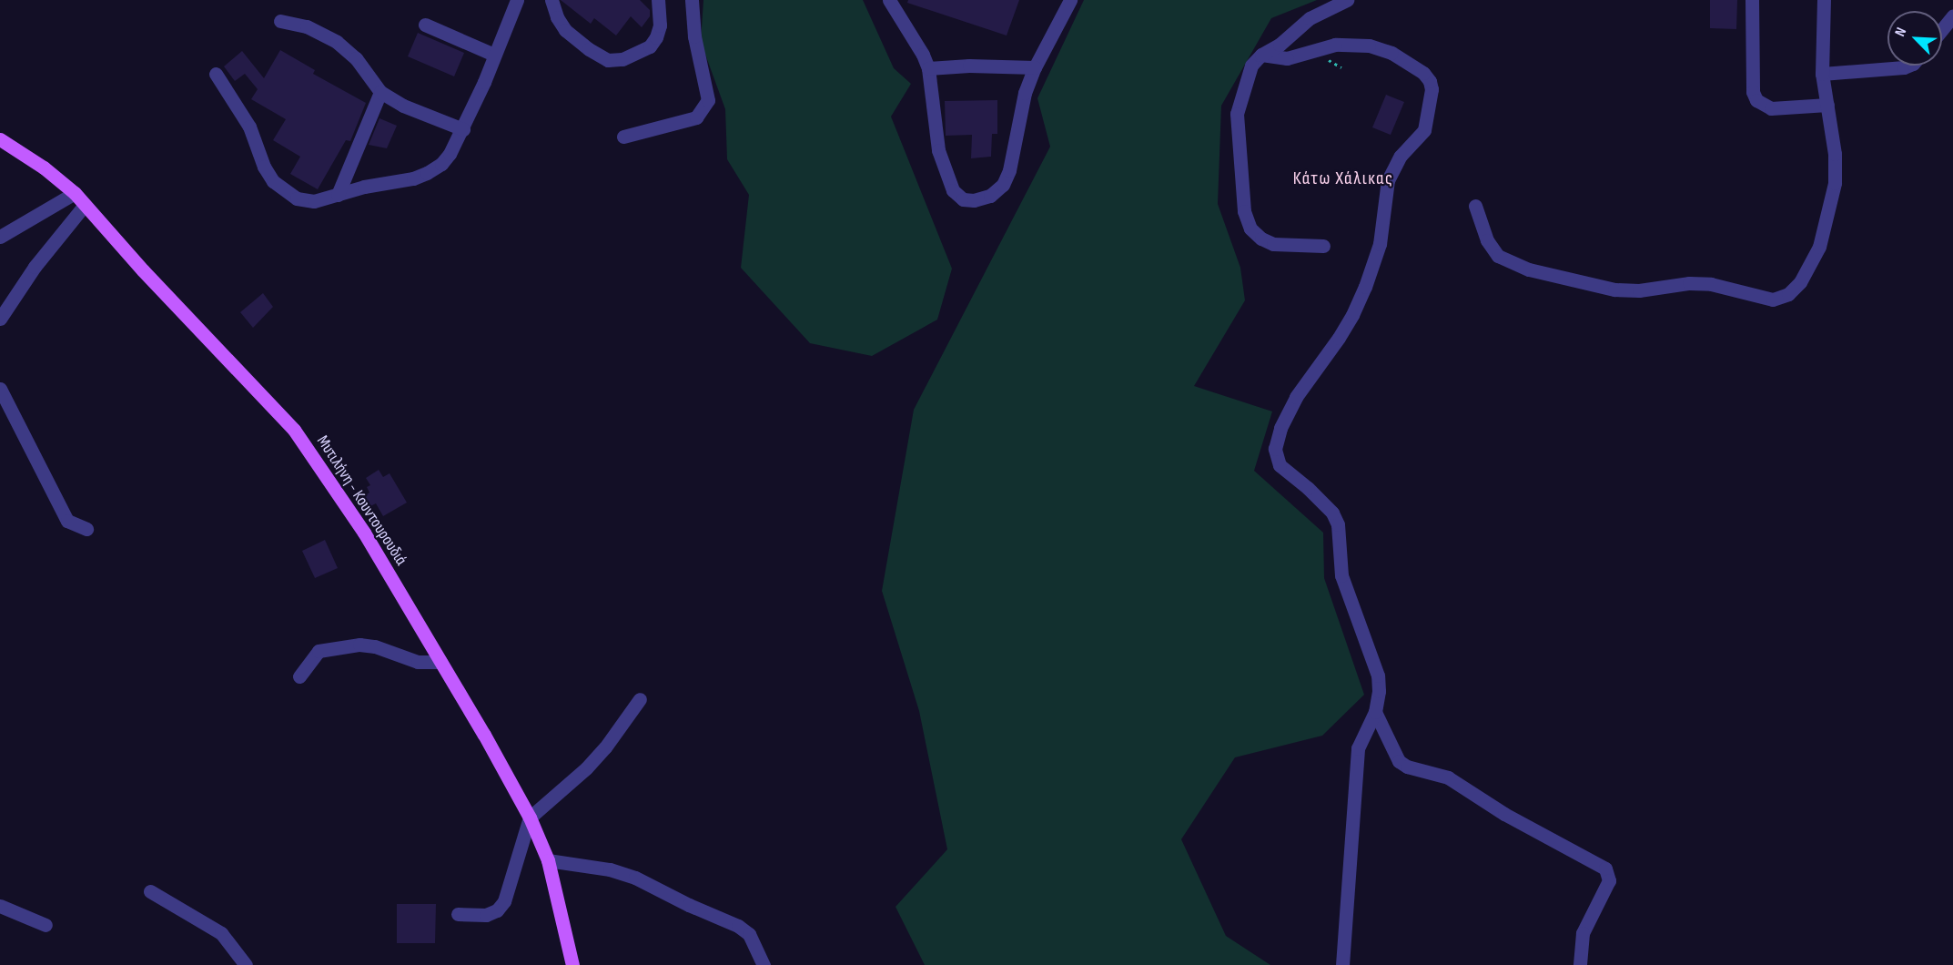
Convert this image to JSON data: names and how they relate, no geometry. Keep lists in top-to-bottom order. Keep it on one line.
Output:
{"streets":{"main road":["Μυτιλήνη - Κουντουρουδιά"]},"districts":["Κάτω Χάλικας"],"north":"top left"}
